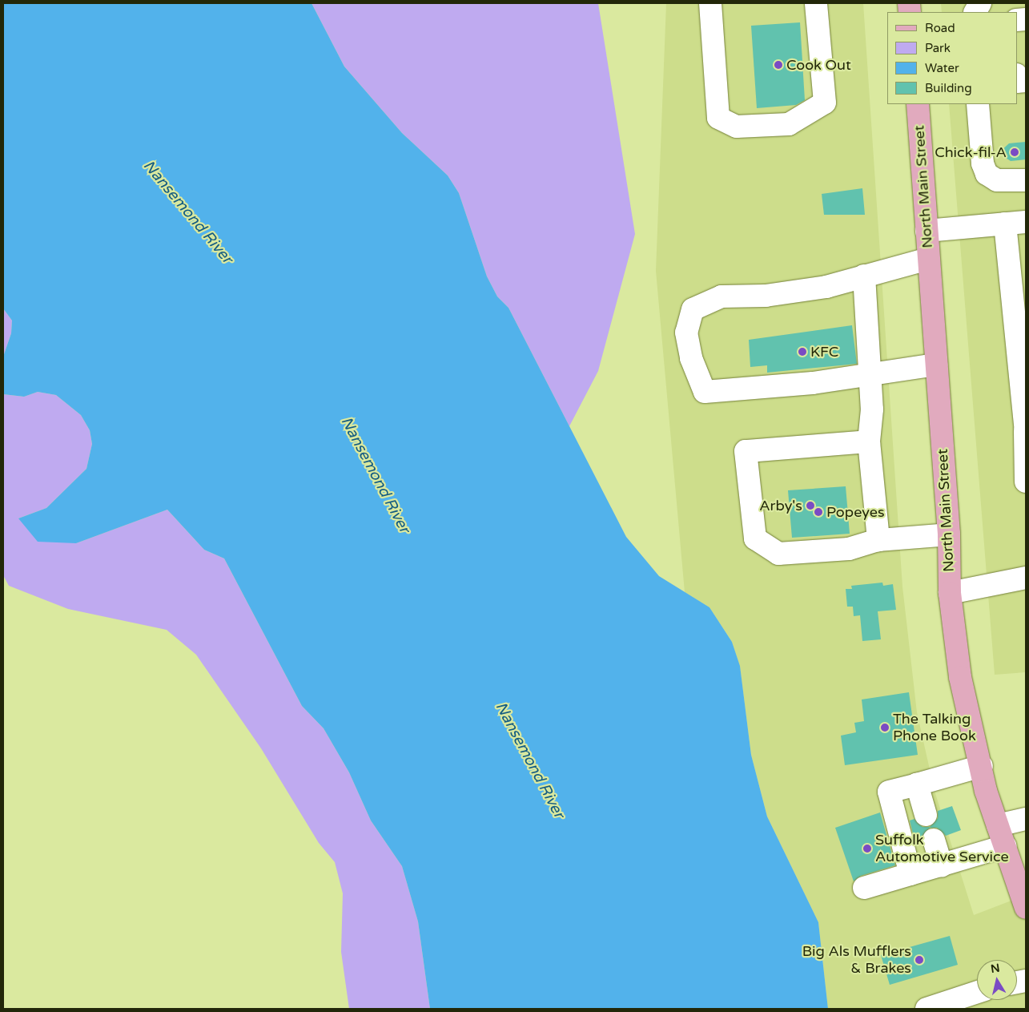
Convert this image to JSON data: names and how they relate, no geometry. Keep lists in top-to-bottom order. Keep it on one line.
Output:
{"streets":{"main road":["North Main Street"]},"water":["Nansemond River"],"places":["Cook Out","Chick-fil-A","KFC","Arby's","Popeyes","The Talking Phone Book","Suffolk Automotive Service","Big Als Mufflers & Brakes"],"legend":["Road","Park","Water","Building"],"north":"top"}
